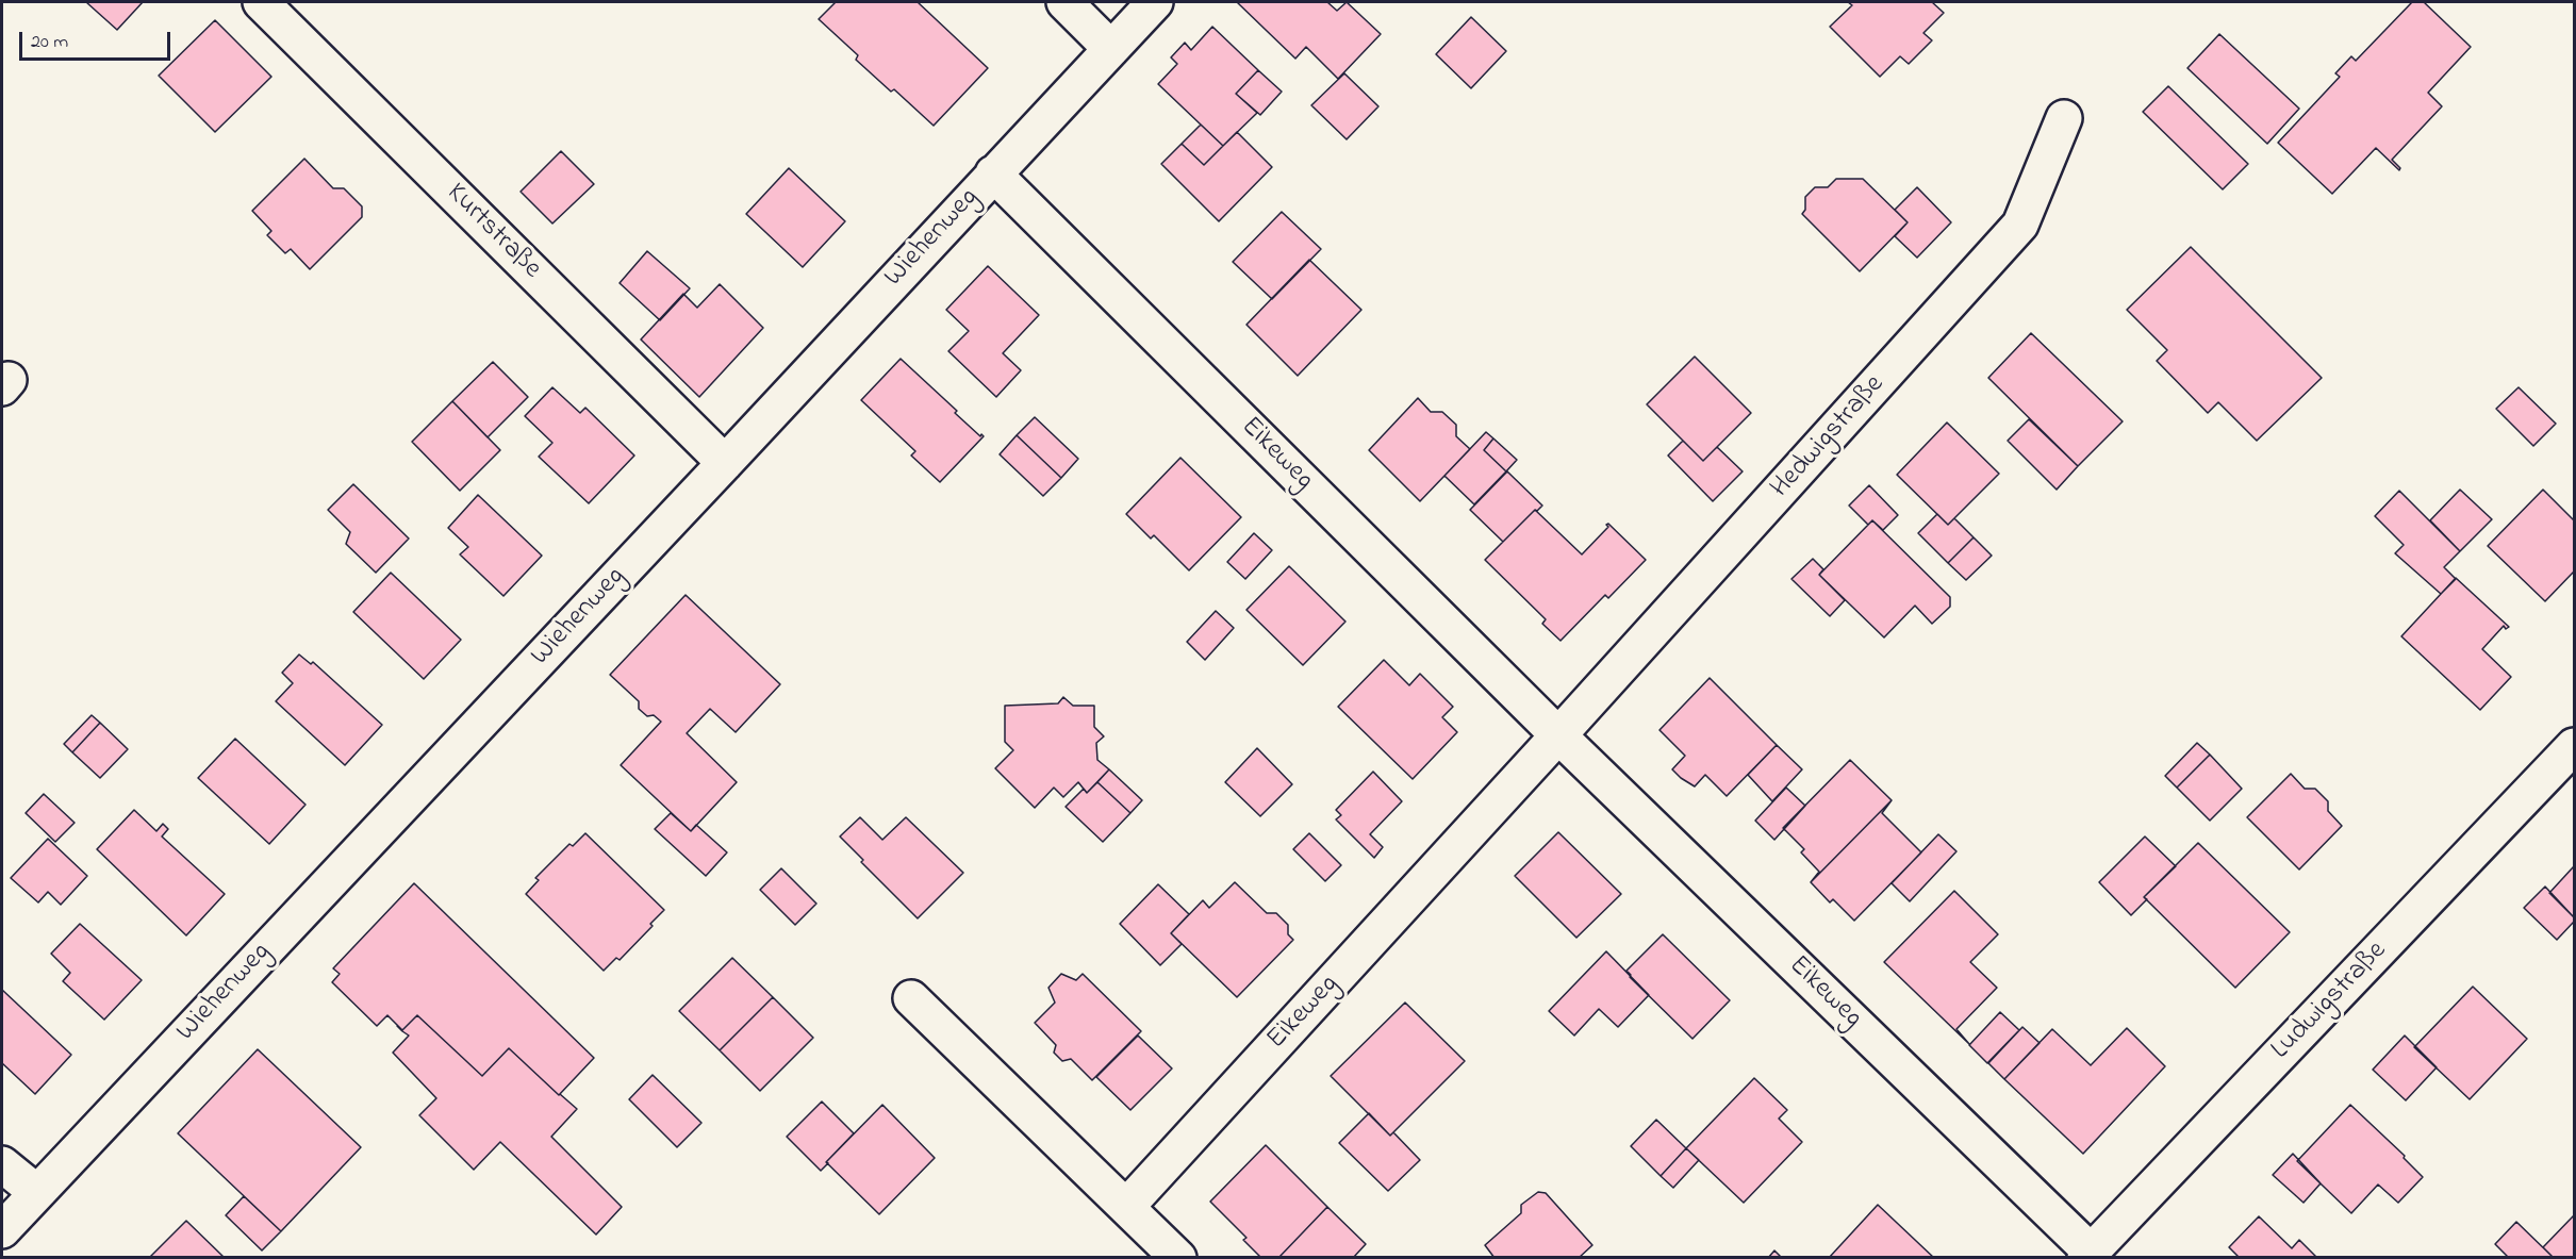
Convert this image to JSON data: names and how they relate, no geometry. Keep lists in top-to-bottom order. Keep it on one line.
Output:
{"streets":{"street":["Kurtstraße","Wiehenweg","Hedwigstraße","Eikeweg","Ludwigstraße"]},"crossings":[["Kurtstraße","Wiehenweg"],["Wiehenweg","Eikeweg"],["Hedwigstraße","Eikeweg"],["Eikeweg","Ludwigstraße"]],"scale_bar":"20 m"}
